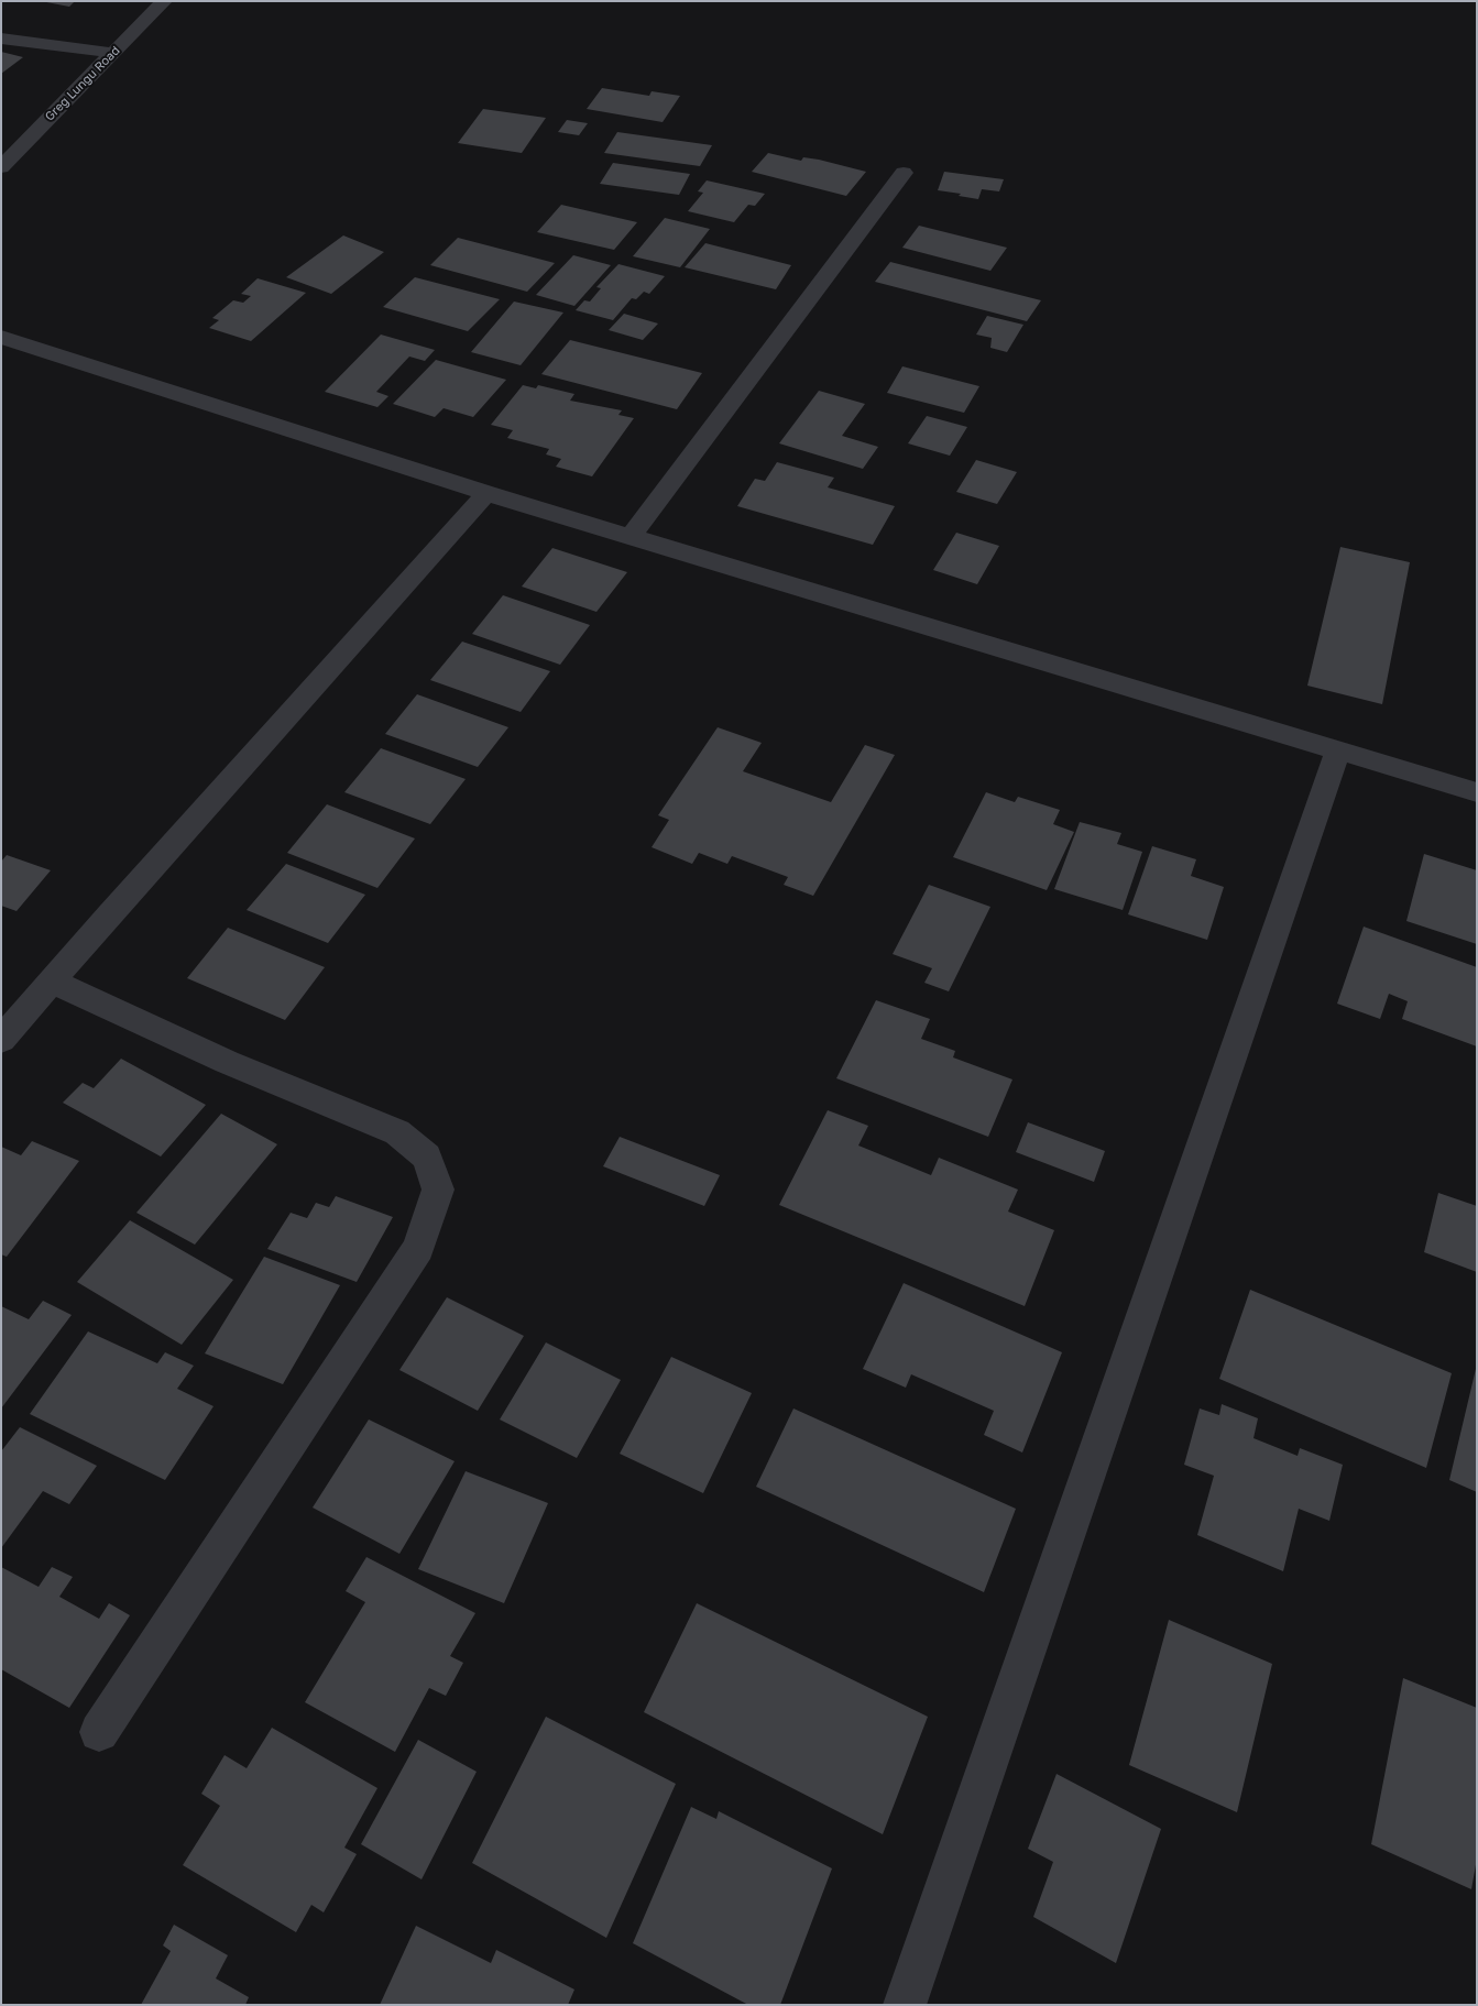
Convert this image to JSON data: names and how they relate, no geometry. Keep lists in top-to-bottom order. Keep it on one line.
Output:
{"streets":{"street":["Greg Lungu Road"]}}
